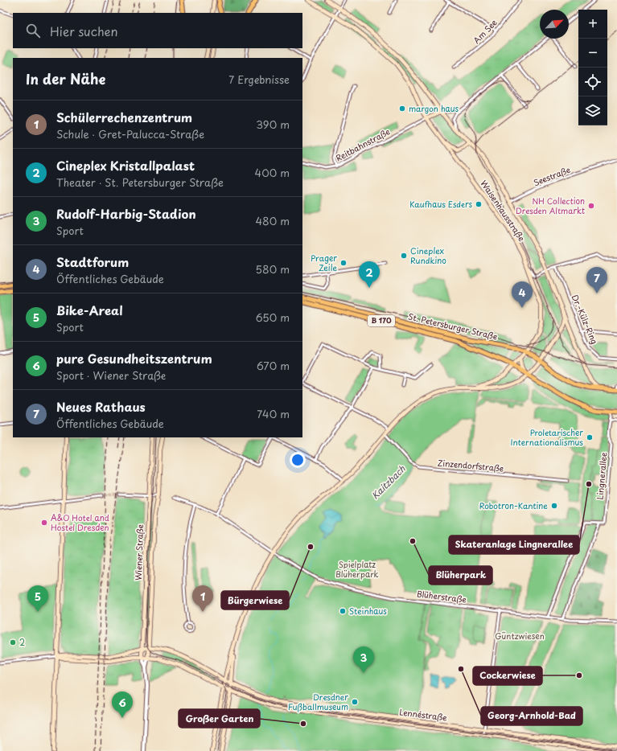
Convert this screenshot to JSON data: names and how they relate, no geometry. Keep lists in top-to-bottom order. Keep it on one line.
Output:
{"streets":{"main road":["Waisenhausstraße","B 170","St. Petersburger Straße","Wiener Straße","Lennéstraße"],"street":["Am See","Reitbahnstraße","Seestraße","Dr.-Külz-Ring","Zinzendorfstraße","Lingnerallee","Blüherstraße"]},"crossings":[["Reitbahnstraße","Waisenhausstraße"],["Waisenhausstraße","B 170"],["Waisenhausstraße","St. Petersburger Straße"],["B 170","St. Petersburger Straße"],["B 170","Lingnerallee"],["Wiener Straße","Lennéstraße"]],"water":["Kaitzbach"],"parks":["Spielplatz Blüherpark","Güntzwiesen"],"places":["margon haus","Kaufhaus Esders","NH Collection Dresden Altmarkt","Cineplex Rundkino","Prager Zeile","Proletarischer Internationalismus","Skateranlage Lingnerallee","Robotron-Kantine","A&O Hotel and Hostel Dresden","Blüherpark","Bürgerwiese","Steinhaus","2","Georg-Arnhold-Bad","Cockerwiese","Dresdner Fußballmuseum","Großer Garten"],"north":"top right","page":{"map_buttons":["+","−"],"search":"Hier suchen","heading":["In der Nähe","7 Ergebnisse"],"list":[{"mark":"1","name":"Schülerrechenzentrum","note":"Schule · Gret-Palucca-Straße","value":"390 m"},{"mark":"2","name":"Cineplex Kristallpalast","note":"Theater · St. Petersburger Straße","value":"400 m"},{"mark":"3","name":"Rudolf-Harbig-Stadion","note":"Sport","value":"480 m"},{"mark":"4","name":"Stadtforum","note":"Öffentliches Gebäude","value":"580 m"},{"mark":"5","name":"Bike-Areal","note":"Sport","value":"650 m"},{"mark":"6","name":"pure Gesundheitszentrum","note":"Sport · Wiener Straße","value":"670 m"},{"mark":"7","name":"Neues Rathaus","note":"Öffentliches Gebäude","value":"740 m"}],"pins":["2","7","4","1","5","3","6"]}}
